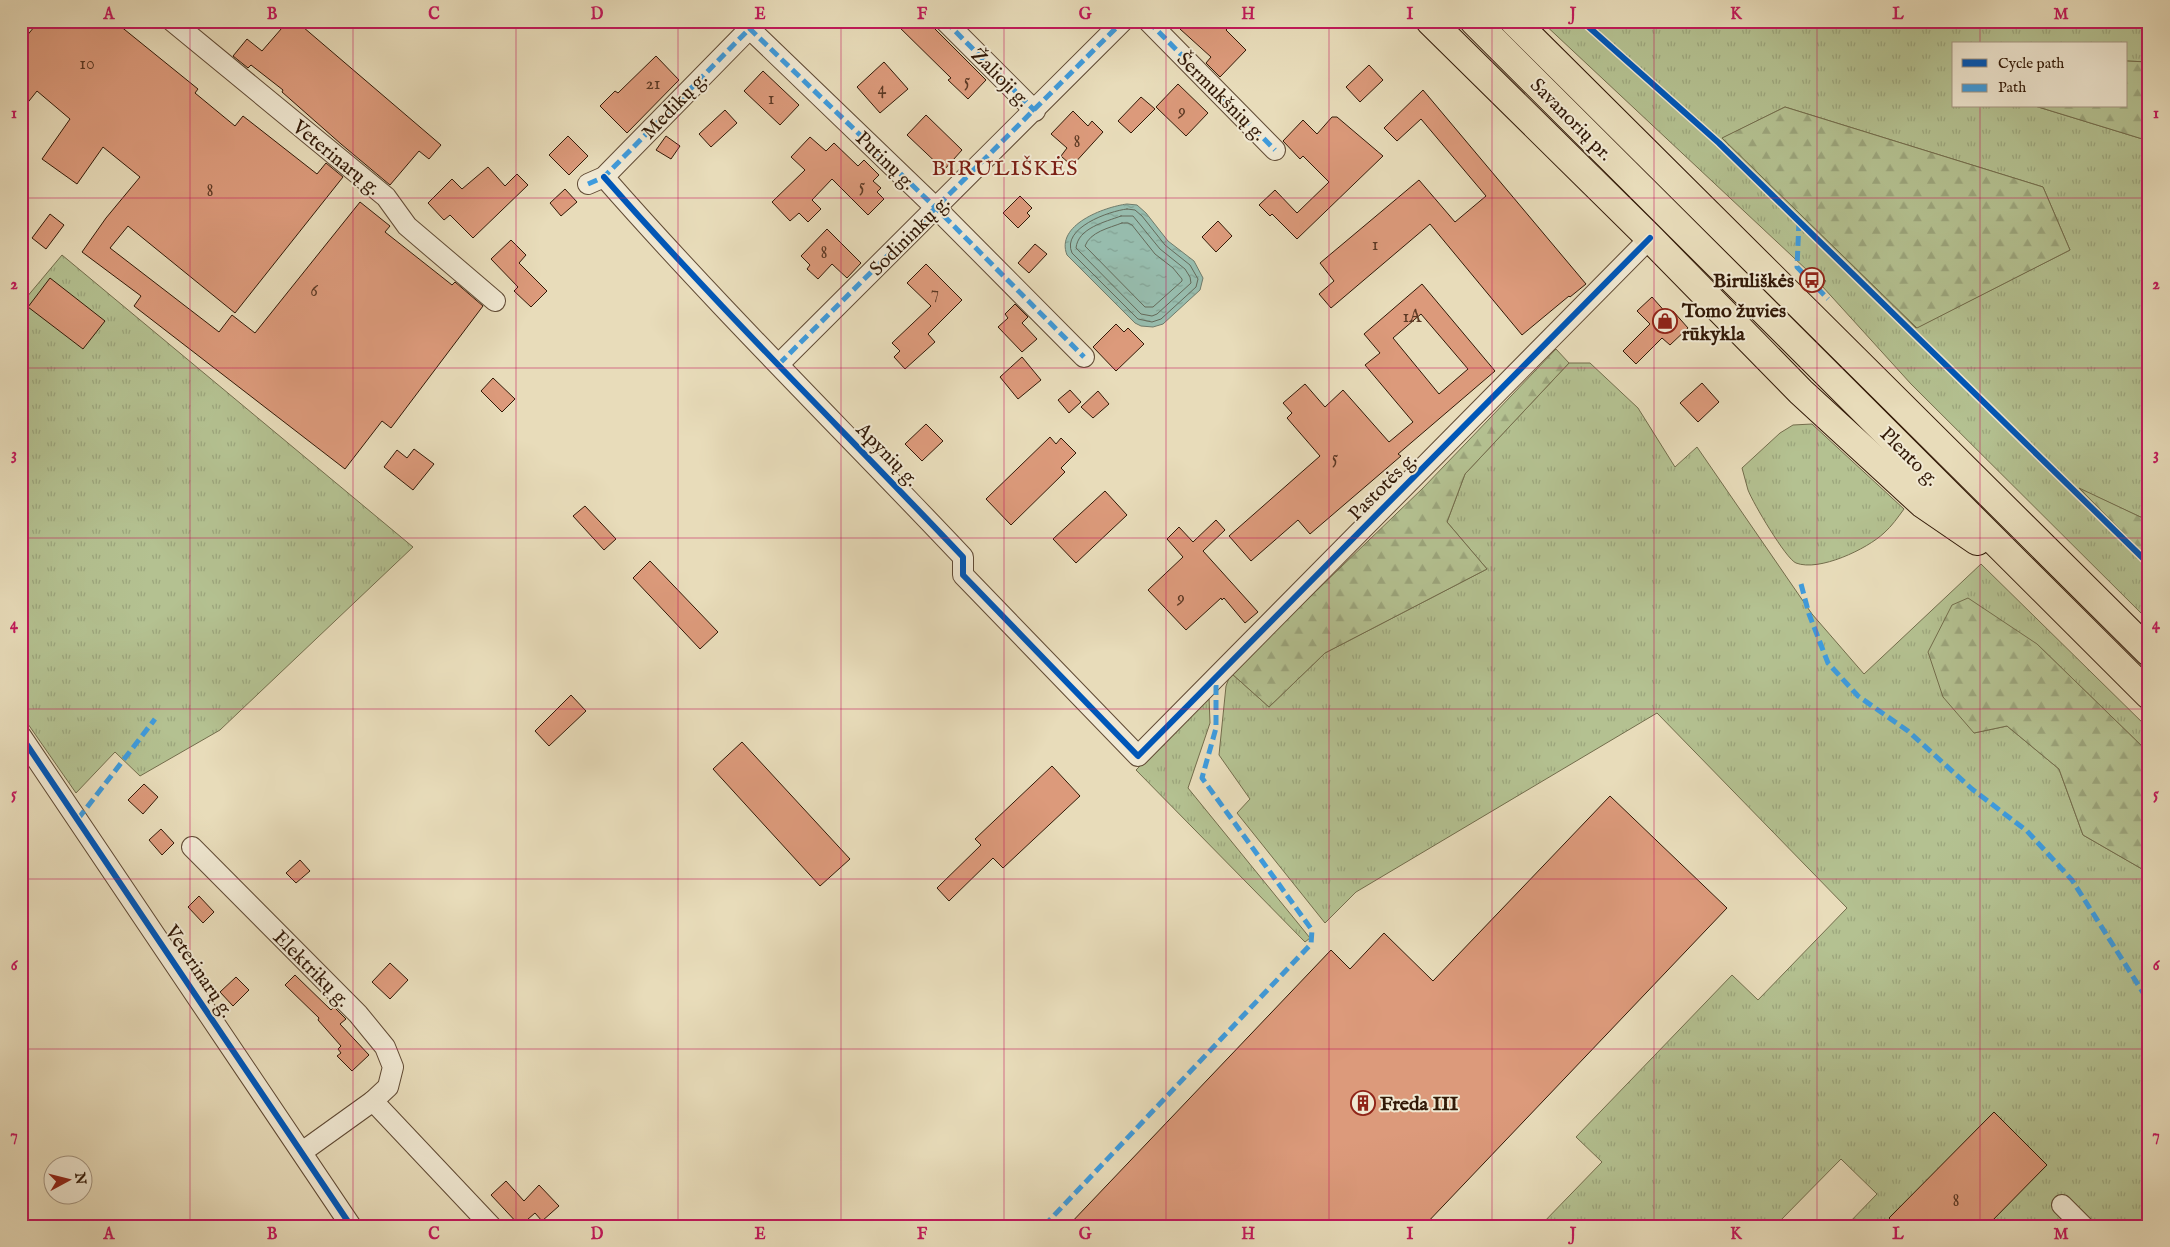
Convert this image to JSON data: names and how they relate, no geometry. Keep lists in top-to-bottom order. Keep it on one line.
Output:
{"streets":{"highway":["Savanorių pr.","Plento g."],"street":["Žalioji g.","Šermukšnių g.","Medikų g.","Veterinarų g.","Putinų g.","Sodininkų g.","Apynių g.","Pastotės g.","Elektrikų g."]},"crossings":[["Žalioji g.","Sodininkų g."],["Medikų g.","Putinų g."],["Medikų g.","Apynių g."],["Savanorių pr.","Plento g."],["Veterinarų g.","Elektrikų g."],["Putinų g.","Sodininkų g."],["Sodininkų g.","Apynių g."],["Apynių g.","Pastotės g."]],"districts":["BIRULIŠKĖS"],"places":{"bus stop":["Biruliškės"],"shop":["Tomo žuvies rūkykla"],"building":["Freda III"]},"house_numbers":["10","5","21","4","1","9","8","5","8","1","8","6","7","1A","5","9","8"],"legend":["Cycle path","Path"],"north":"right","grid":{"columns":["A","B","C","D","E","F","G","H","I","J","K","L","M"],"rows":["1","2","3","4","5","6","7"]}}
